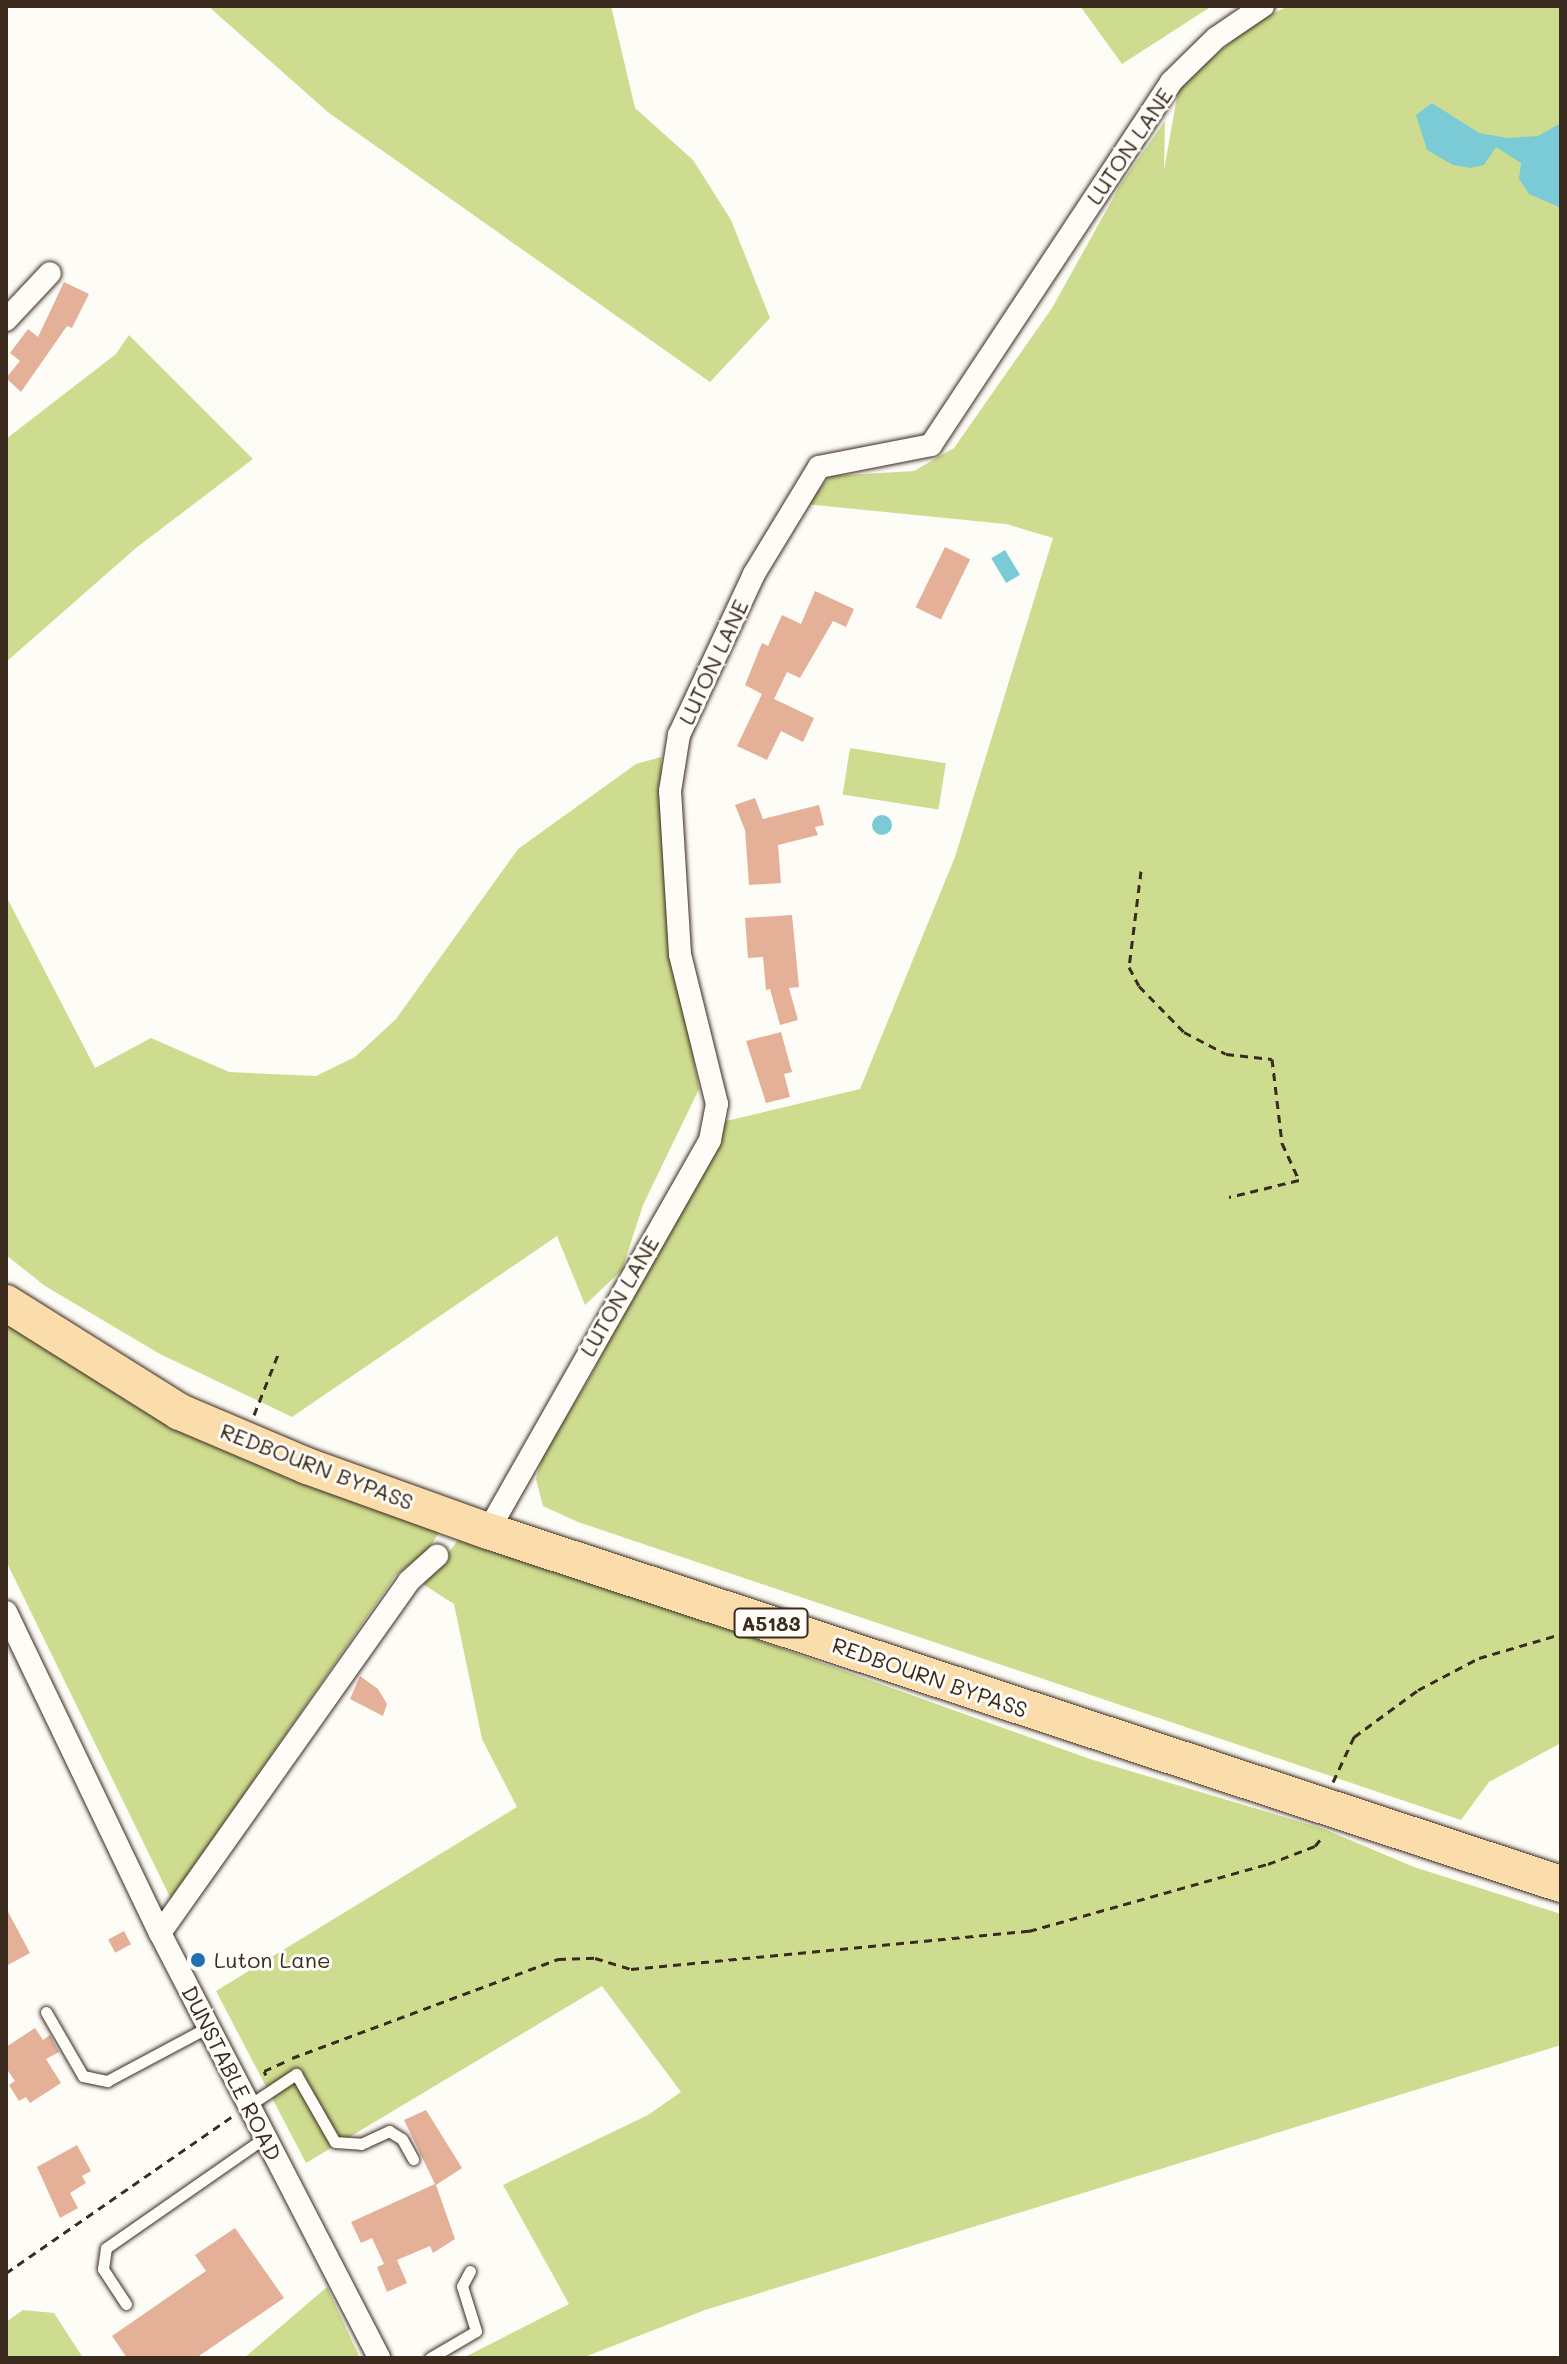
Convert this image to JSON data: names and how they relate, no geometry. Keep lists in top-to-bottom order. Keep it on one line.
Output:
{"streets":{"main road":["REDBOURN BYPASS","A5183"],"street":["LUTON LANE","DUNSTABLE ROAD"]},"crossings":[["LUTON LANE","REDBOURN BYPASS"]],"places":["Luton Lane"]}
